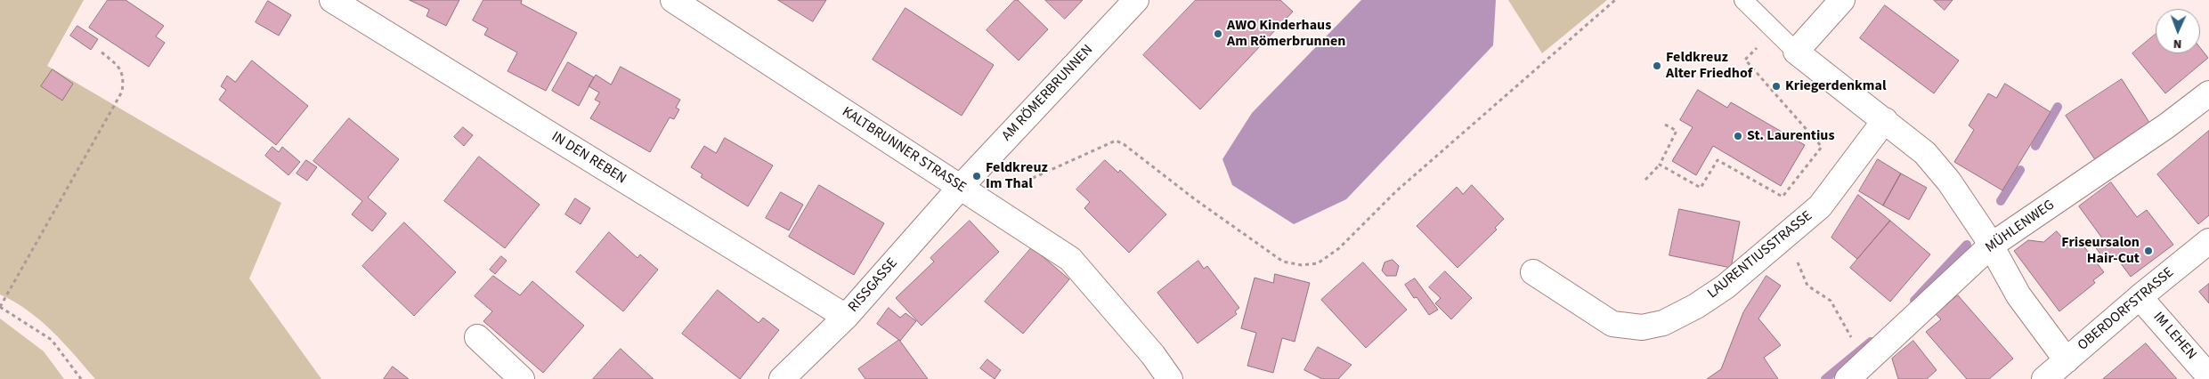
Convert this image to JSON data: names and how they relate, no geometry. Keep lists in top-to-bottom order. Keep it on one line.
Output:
{"streets":{"street":["AM RÖMERBRUNNEN","KALTBRUNNER STRASSE","IN DEN REBEN","MÜHLENWEG","LAURENTIUSSTRASSE","RISSGASSE","OBERDORFSTRASSE","IM LEHEN"]},"crossings":[["AM RÖMERBRUNNEN","KALTBRUNNER STRASSE"],["AM RÖMERBRUNNEN","RISSGASSE"],["KALTBRUNNER STRASSE","RISSGASSE"],["IN DEN REBEN","RISSGASSE"],["OBERDORFSTRASSE","IM LEHEN"]],"places":["AWO Kinderhaus Am Römerbrunnen","Feldkreuz Alter Friedhof","Kriegerdenkmal","St. Laurentius","Feldkreuz Im Thal","Friseursalon Hair-Cut"],"north":"bottom"}
